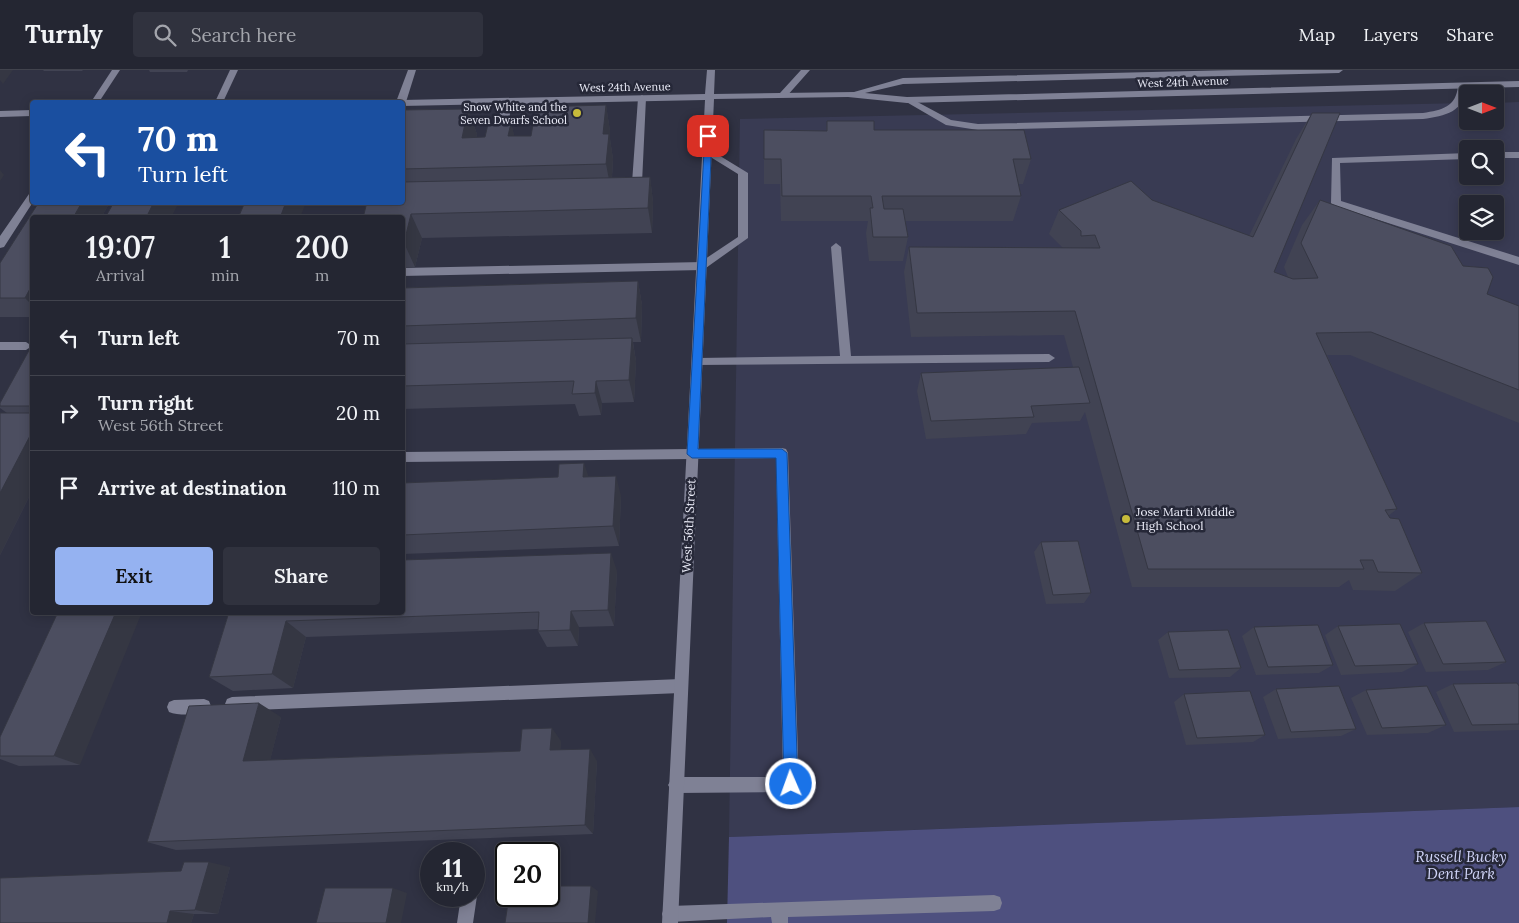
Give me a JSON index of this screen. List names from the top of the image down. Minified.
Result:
{"streets":{"street":["West 24th Avenue","West 56th Street"]},"crossings":[["West 24th Avenue","West 56th Street"]],"parks":["Russell Bucky Dent Park"],"places":["Snow White and the Seven Dwarfs School","Jose Marti Middle High School"],"north":"right","page":{"header":"Turnly","search":"Search here","nav":["Map","Layers","Share"],"turn":["70 m","Turn left"],"eta":["19:07","Arrival","1","min","200","m"],"list":[{"name":"Turn left","value":"70 m"},{"name":"Turn right","note":"West 56th Street","value":"20 m"},{"name":"Arrive at destination","value":"110 m"}],"buttons":["Exit","Share"],"speed":"11 km/h","limit":"20"}}
